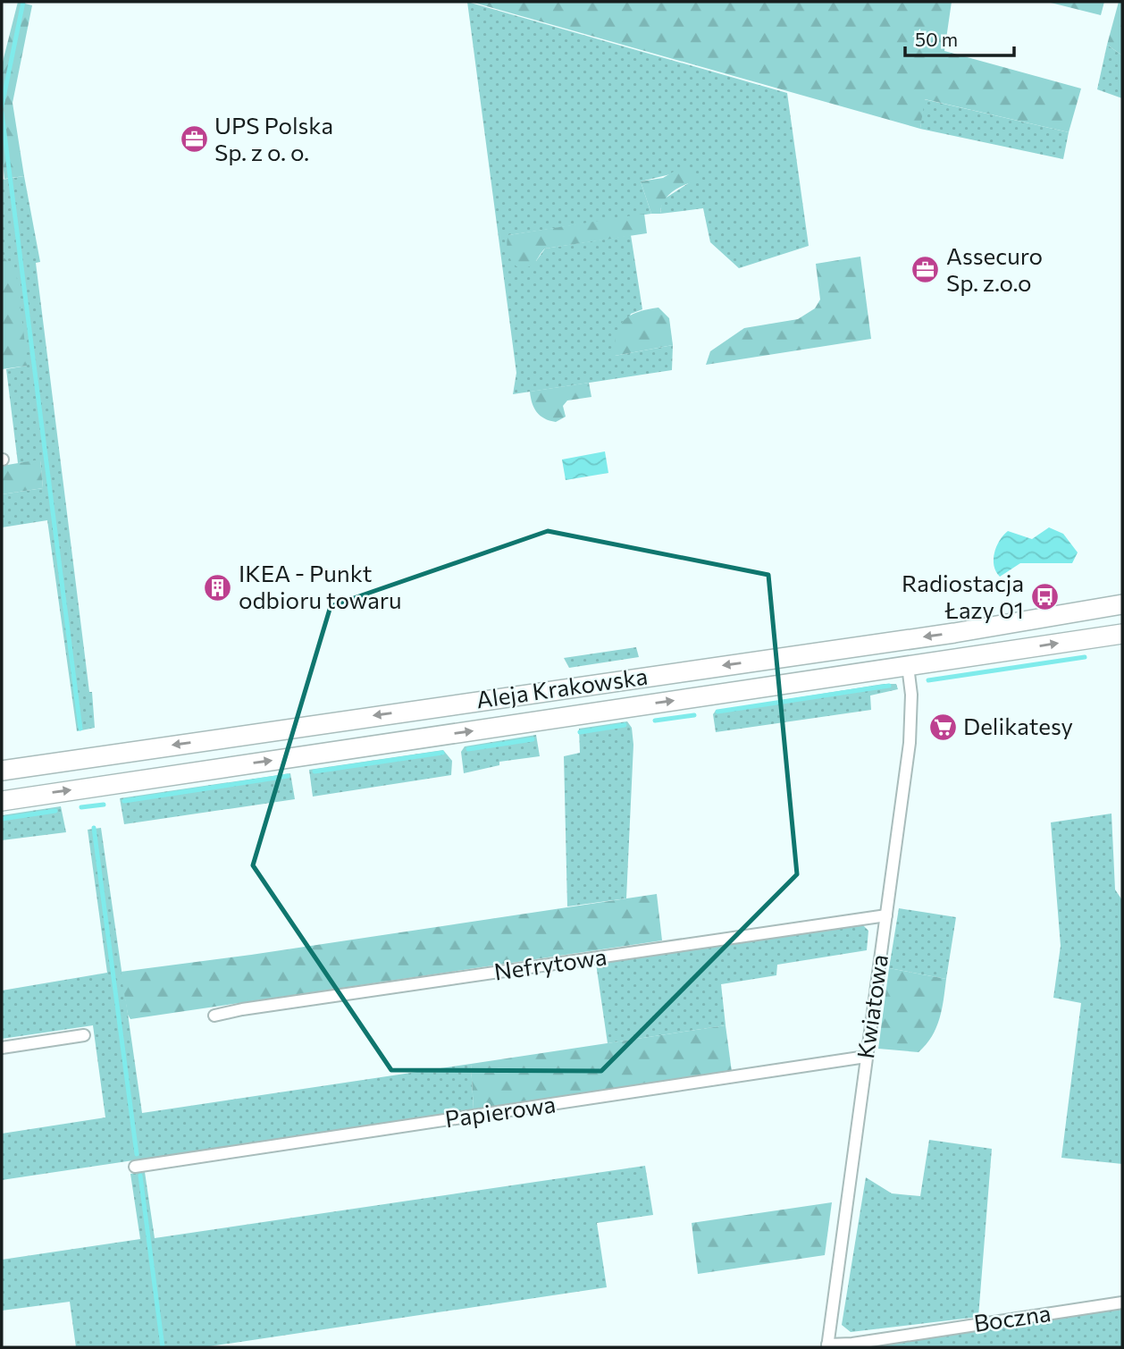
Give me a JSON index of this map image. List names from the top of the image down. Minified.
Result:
{"streets":{"main road":["Aleja Krakowska"],"street":["Nefrytowa","Kwiatowa","Papierowa","Boczna"]},"crossings":[["Aleja Krakowska","Kwiatowa"],["Nefrytowa","Kwiatowa"],["Kwiatowa","Papierowa"],["Kwiatowa","Boczna"]],"places":{"office":["UPS Polska Sp. z o. o.","Assecuro Sp. z.o.o"],"building":["IKEA - Punkt odbioru towaru"],"bus stop":["Radiostacja Łazy 01"],"supermarket":["Delikatesy"]},"scale_bar":"50 m"}
